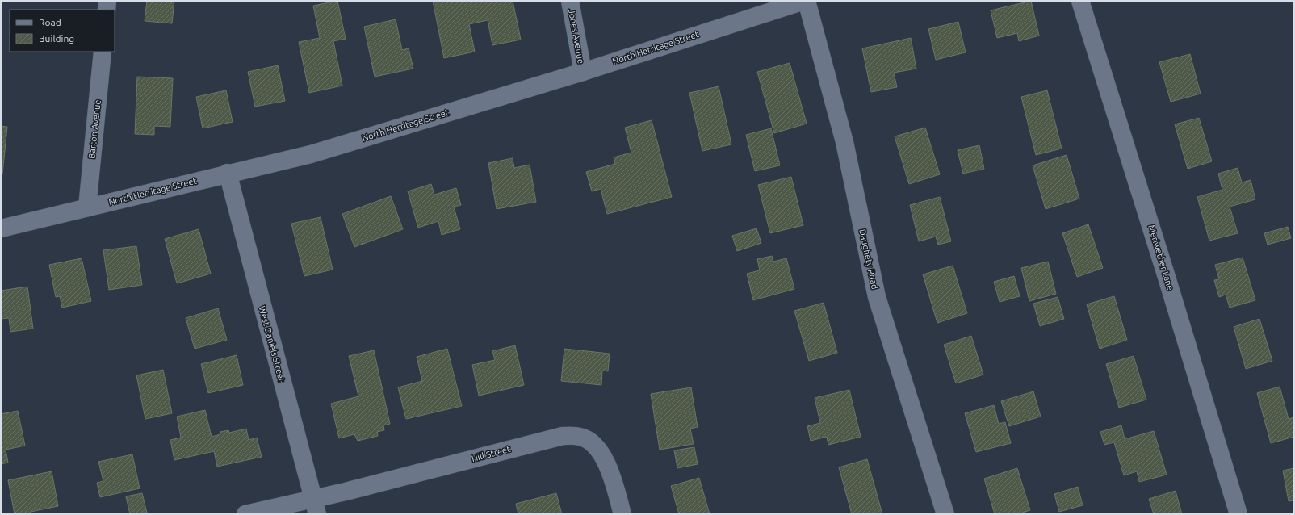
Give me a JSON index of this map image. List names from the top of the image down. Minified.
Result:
{"streets":{"street":["Jones Avenue","North Herritage Street","Barton Avenue","Meriwether Lane","Daughety Road","West Daniels Street","Hill Street"]},"crossings":[["Jones Avenue","North Herritage Street"],["North Herritage Street","Barton Avenue"],["North Herritage Street","Daughety Road"],["North Herritage Street","West Daniels Street"],["West Daniels Street","Hill Street"]],"legend":["Road","Building"]}
